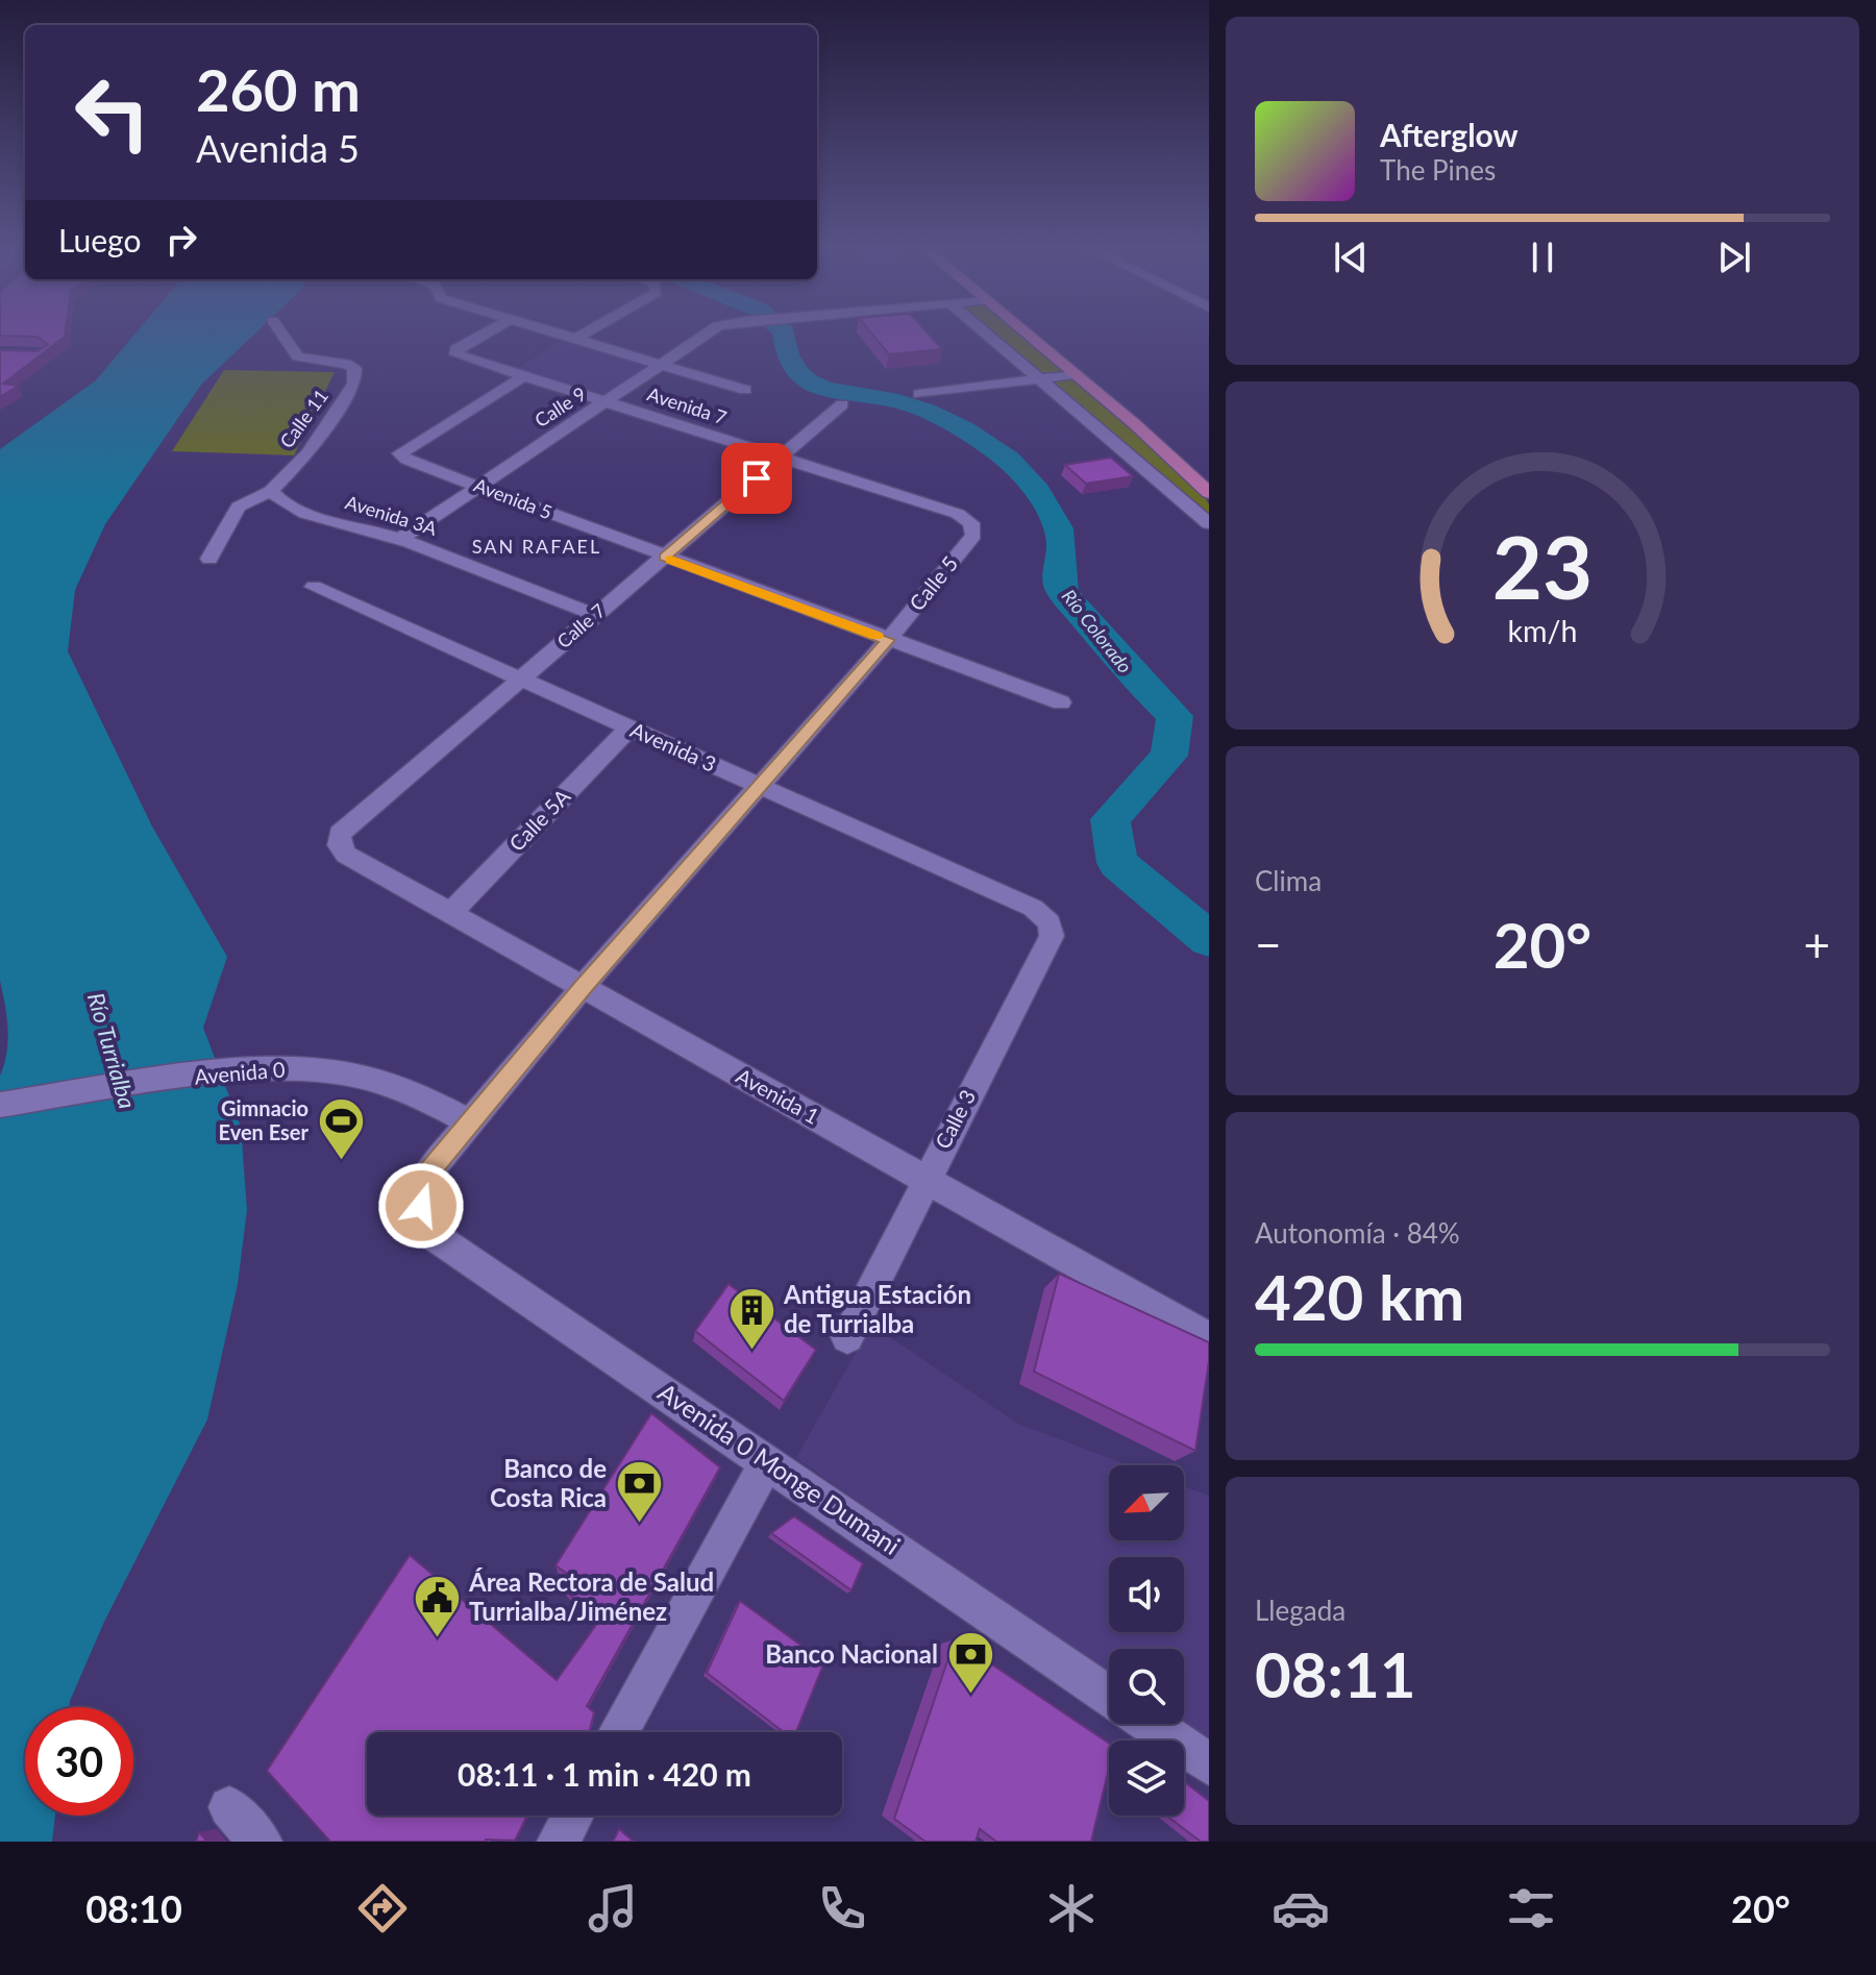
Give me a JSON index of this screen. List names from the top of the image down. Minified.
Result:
{"streets":{"street":["Avenida 7","Calle 9","Calle 11","Avenida 5","Avenida 3A","Calle 5","Calle 7","Avenida 3","Calle 5A","Avenida 0","Avenida 1","Calle 3","Avenida 0 Monge Dumani"]},"crossings":[["Avenida 7","Calle 9"],["Avenida 7","Avenida 5"],["Avenida 7","Calle 5"],["Avenida 7","Calle 7"],["Calle 9","Avenida 5"],["Calle 9","Avenida 3A"],["Calle 11","Avenida 3A"],["Avenida 5","Calle 5"],["Avenida 5","Calle 7"],["Avenida 3A","Calle 7"],["Calle 5","Avenida 3"],["Calle 5","Avenida 0"],["Calle 5","Avenida 1"],["Calle 5","Avenida 0 Monge Dumani"],["Calle 7","Avenida 3"],["Calle 7","Avenida 1"],["Avenida 3","Calle 5A"],["Avenida 3","Calle 3"],["Calle 5A","Avenida 1"],["Avenida 1","Calle 3"]],"districts":["SAN RAFAEL"],"water":["Río Colorado","Río Turrialba"],"places":{"sports":["Gimnacio Even Eser"],"building":["Antigua Estación de Turrialba"],"bank":["Banco de Costa Rica","Banco Nacional"],"public building":["Área Rectora de Salud Turrialba/Jiménez"]},"north":"bottom left","page":{"turn":["260 m","Avenida 5"],"song":["Afterglow","The Pines"],"then":"Luego","tile":["Clima",["Autonomía · 84%","420 km"],["Llegada","08:11"]],"heat":["−","20°","+"],"limit":"30","trip":"08:11 · 1 min · 420 m","tabs":["08:10","20°"],"gauge":["23","km/h"]}}
